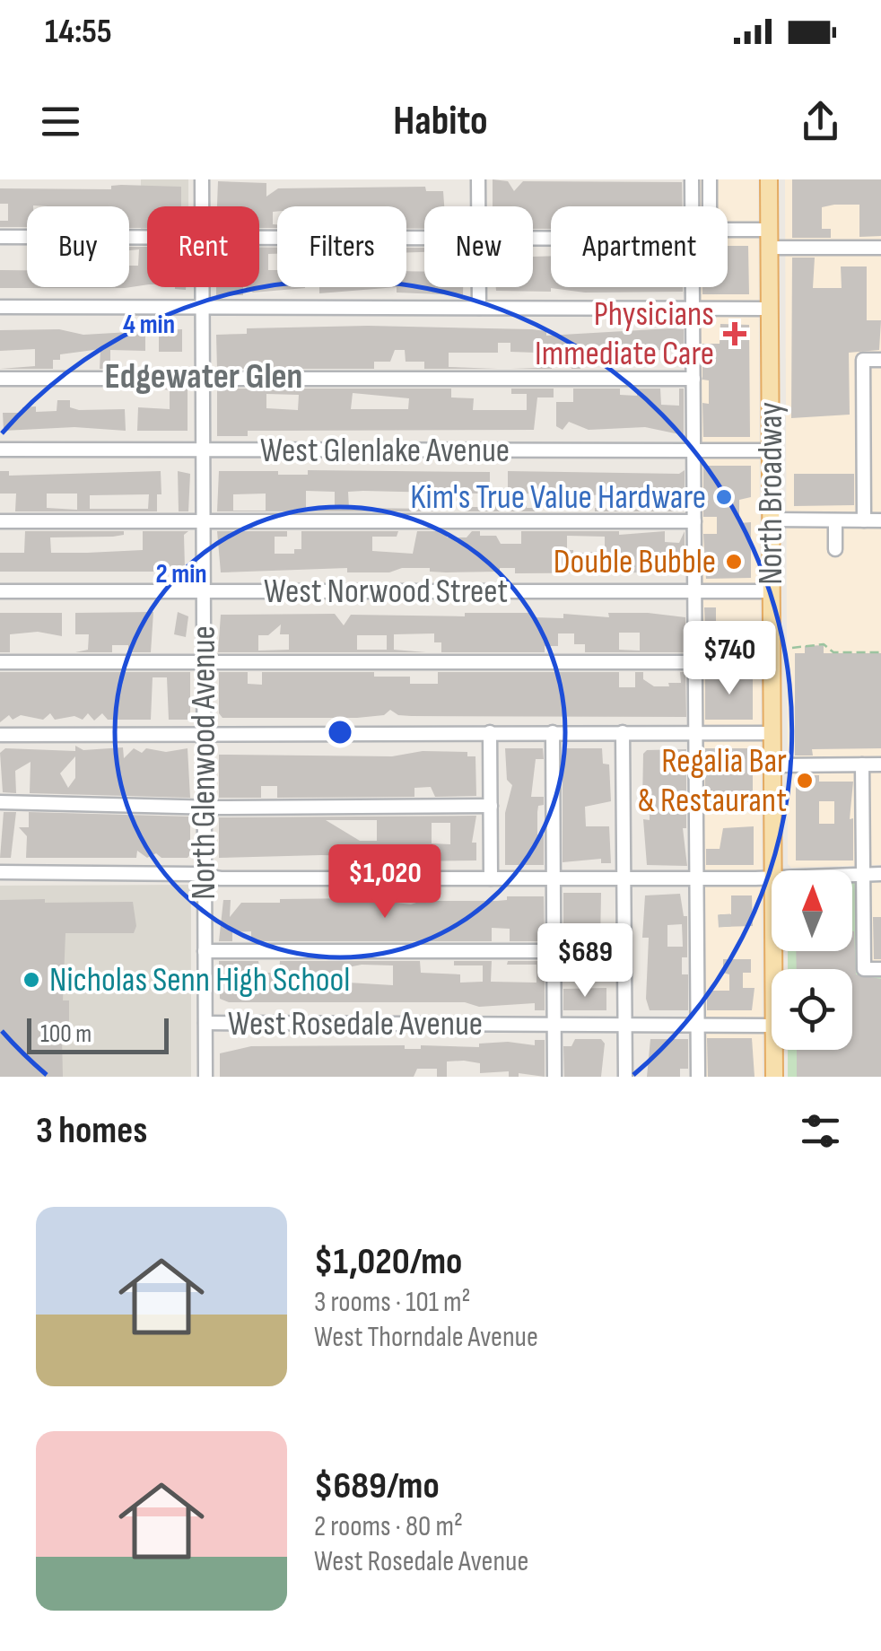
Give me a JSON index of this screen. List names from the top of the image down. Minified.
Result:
{"streets":{"main road":["North Broadway"],"street":["West Glenlake Avenue","West Norwood Street","North Glenwood Avenue","West Rosedale Avenue"]},"crossings":[["West Glenlake Avenue","North Broadway"],["West Glenlake Avenue","North Glenwood Avenue"],["North Broadway","West Norwood Street"],["West Norwood Street","North Glenwood Avenue"],["North Glenwood Avenue","West Rosedale Avenue"]],"districts":["Edgewater Glen"],"places":{"health":["Physicians Immediate Care"],"other":["Kim's True Value Hardware","Double Bubble","Regalia Bar & Restaurant","Nicholas Senn High School"]},"scale_bar":"100 m","north":"top","page":{"status":"14:55","header":"Habito","chip":["Buy","Rent","Filters","New","Apartment"],"price":["$740","$1,020","$689"],"scale":"100 m","heading":"3 homes","list":[{"name":"$1,020/mo","note":"3 rooms · 101 m² · West Thorndale Avenue"},{"name":"$689/mo","note":"2 rooms · 80 m² · West Rosedale Avenue"}]},"rings":["4 min","2 min"]}
